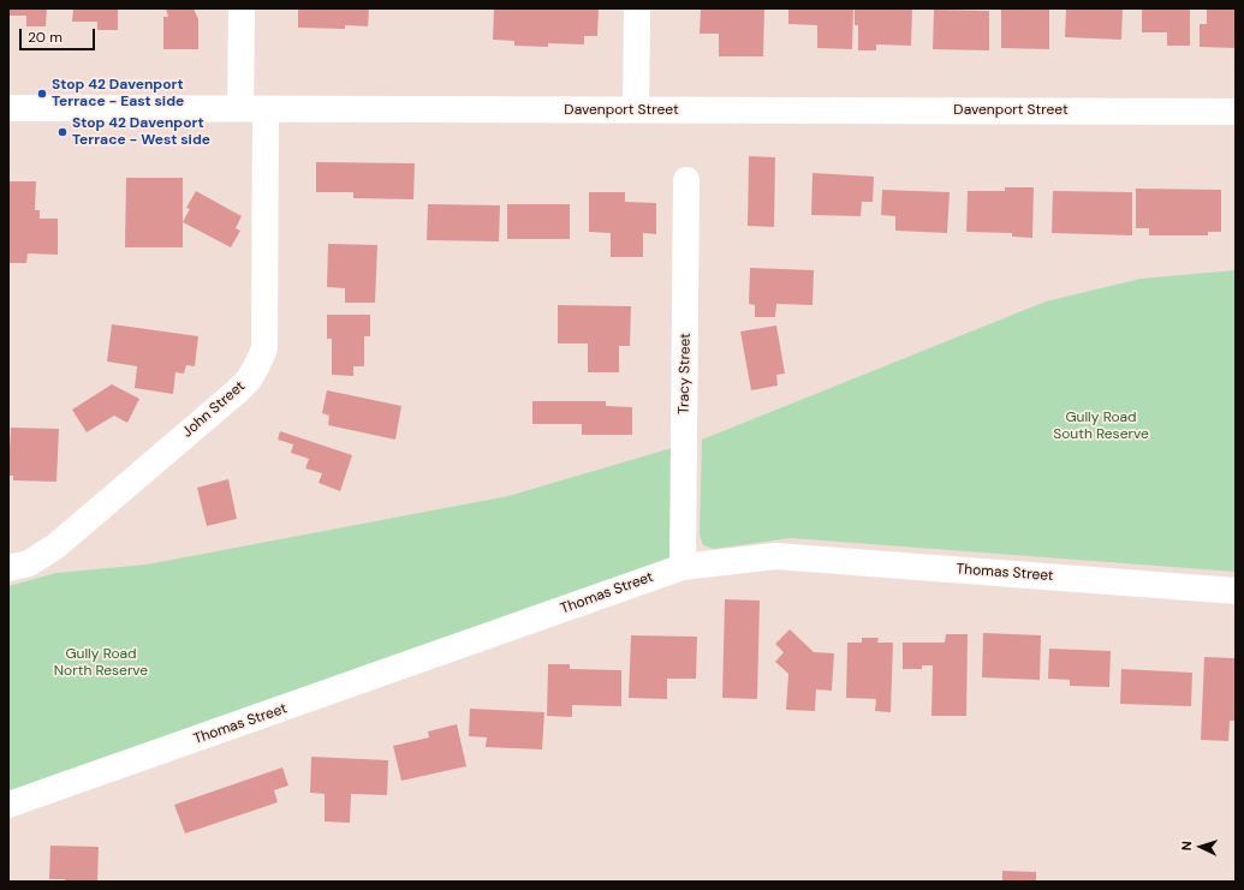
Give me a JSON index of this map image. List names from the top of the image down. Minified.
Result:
{"streets":{"street":["Davenport Street","Tracy Street","John Street","Thomas Street"]},"crossings":[["Davenport Street","John Street"],["Tracy Street","Thomas Street"]],"parks":["Gully Road South Reserve","Gully Road North Reserve"],"places":["Stop 42 Davenport Terrace - East side","Stop 42 Davenport Terrace - West side"],"scale_bar":"20 m","north":"left"}
